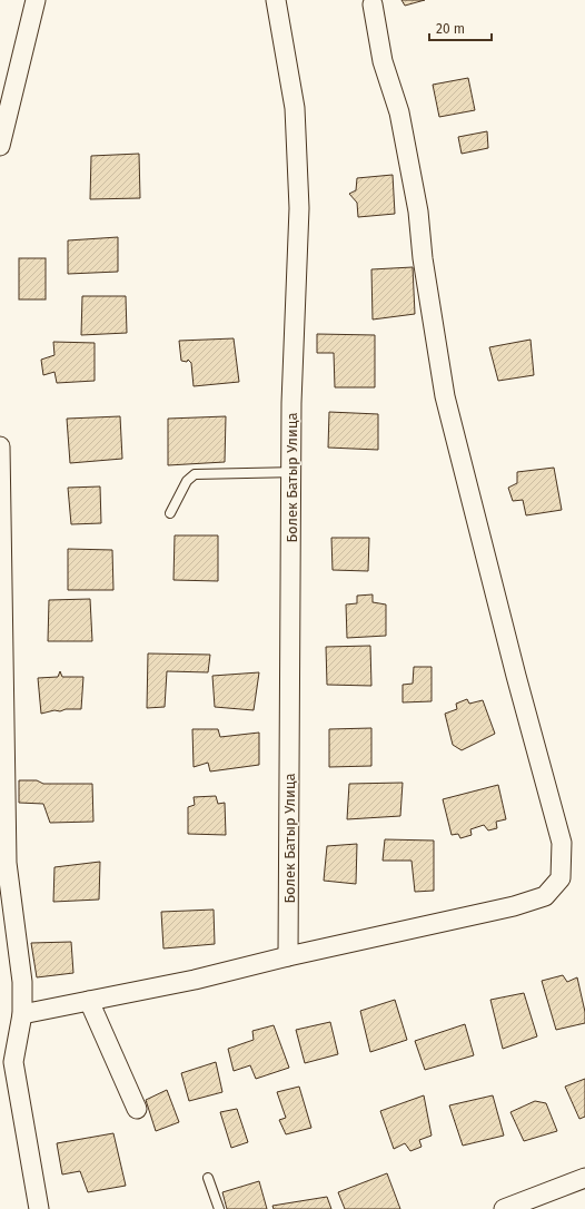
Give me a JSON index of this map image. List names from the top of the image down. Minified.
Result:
{"streets":{"street":["Болек Батыр Улица"]},"scale_bar":"20 m"}
